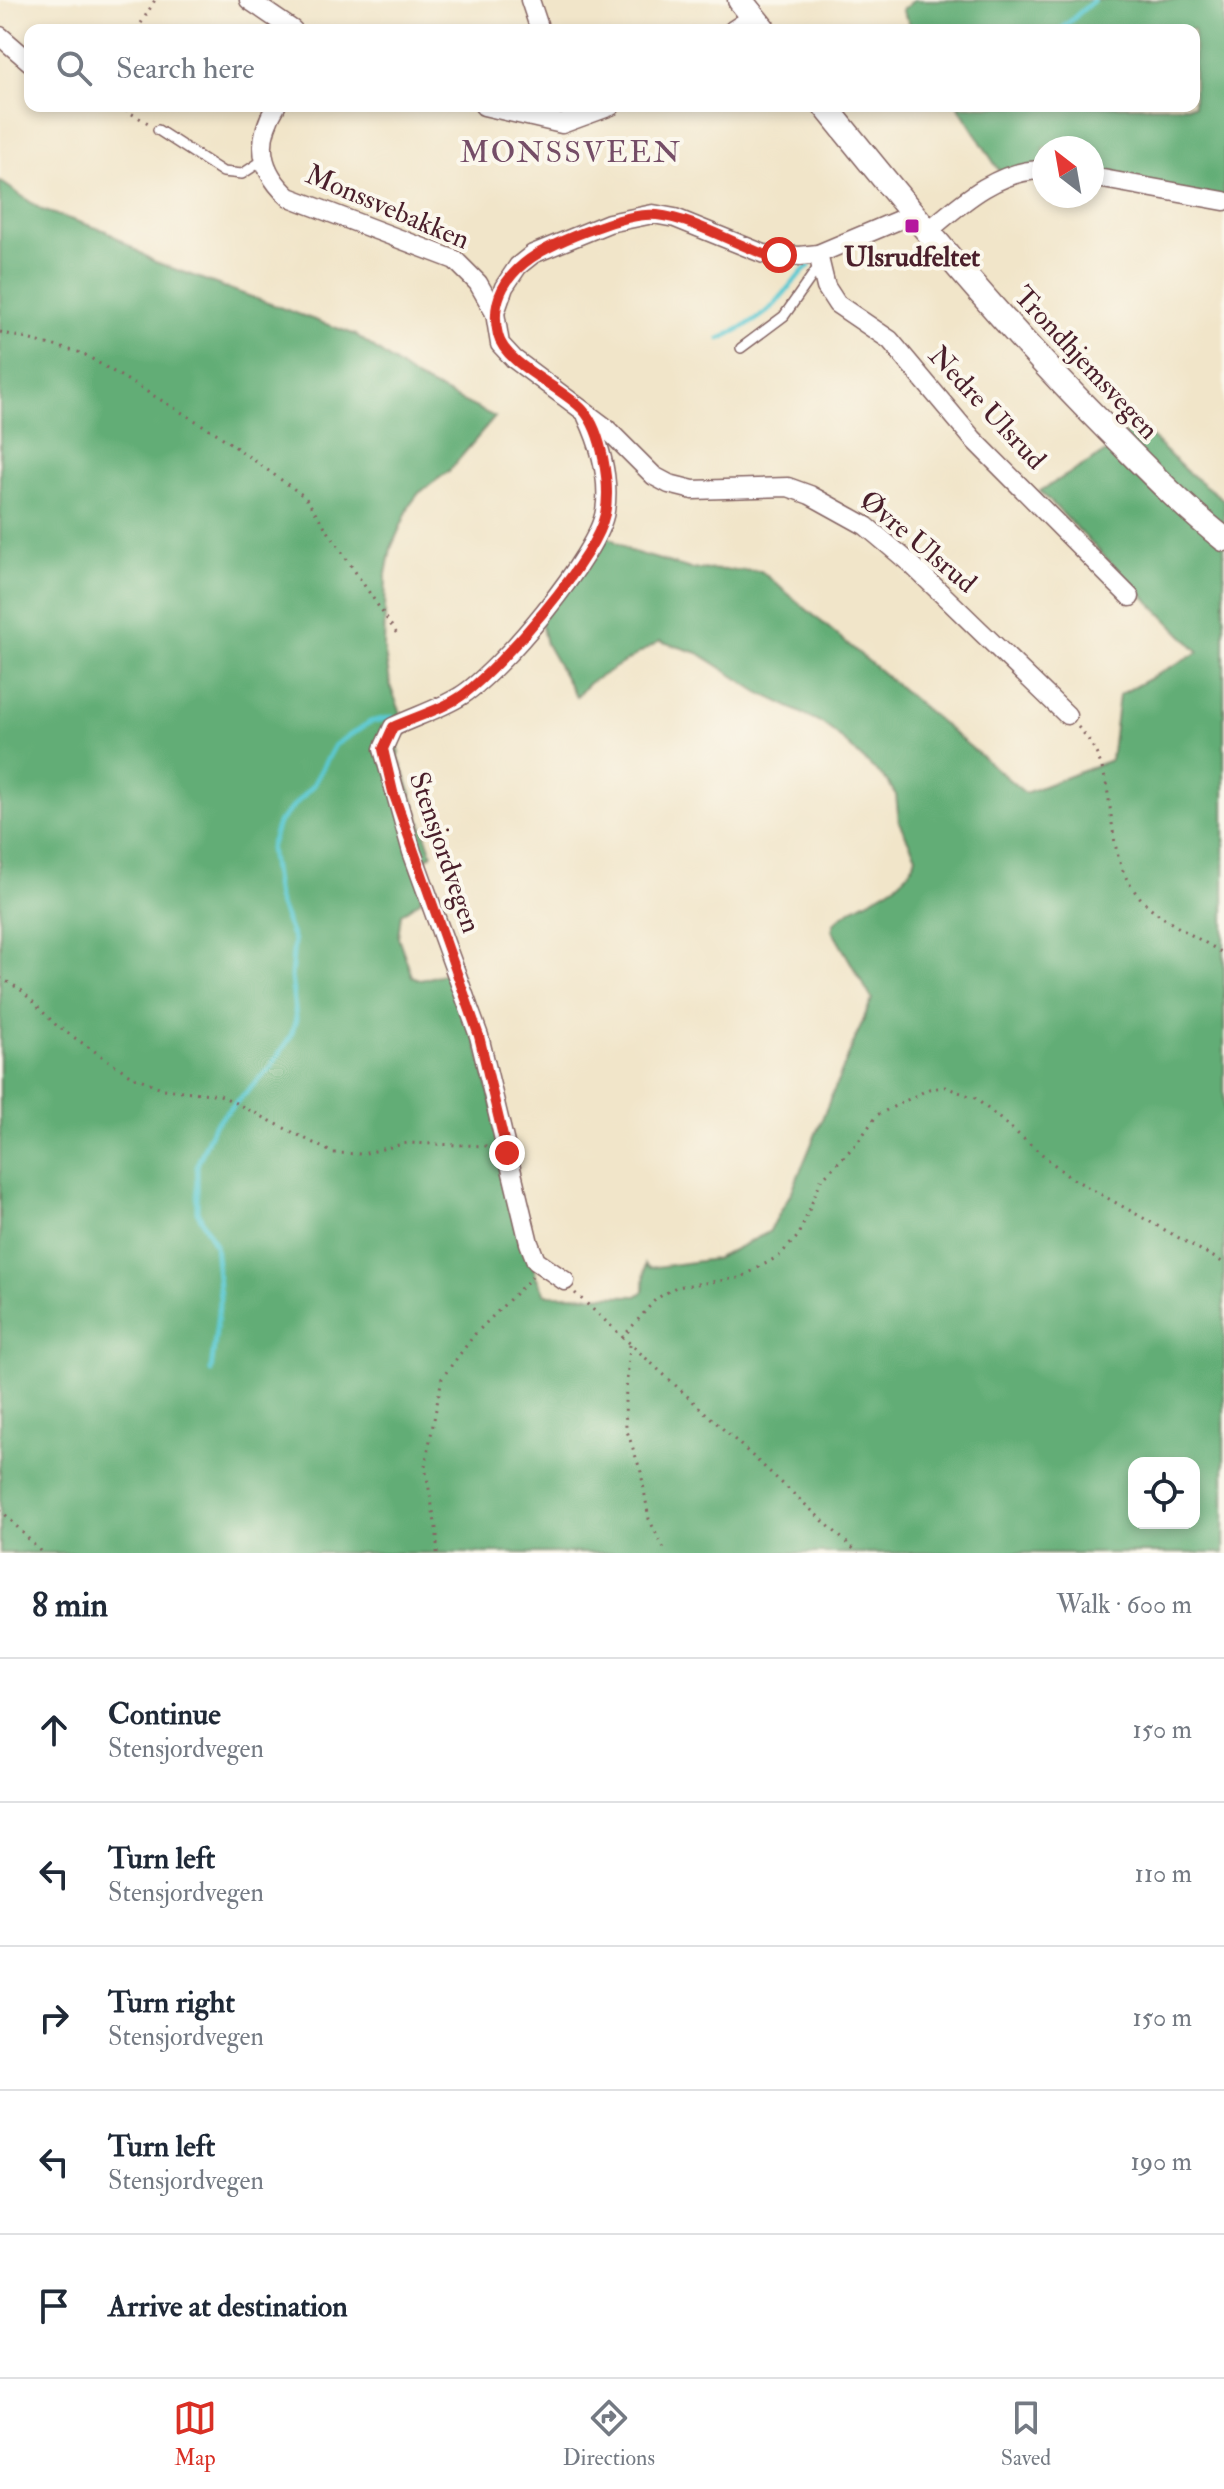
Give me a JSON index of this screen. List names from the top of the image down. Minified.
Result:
{"streets":{"main road":["Trondhjemsvegen"],"street":["Monssvebakken","Nedre Ulsrud","Øvre Ulsrud","Stensjordvegen"]},"crossings":[["Øvre Ulsrud","Stensjordvegen"]],"districts":["MONSSVEEN"],"places":{"transit":["Ulsrudfeltet"]},"north":"top left","page":{"search":"Search here","heading":["8 min","Walk · 600 m"],"list":[["Continue","Stensjordvegen","150 m"],["Turn left","Stensjordvegen","110 m"],["Turn right","Stensjordvegen","150 m"],["Turn left","Stensjordvegen","190 m"],"Arrive at destination"],"nav":["Map","Directions","Saved"]}}
